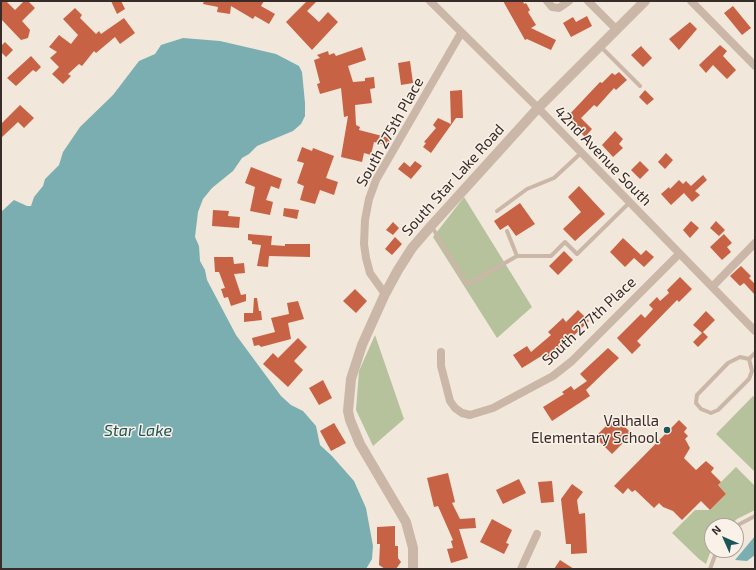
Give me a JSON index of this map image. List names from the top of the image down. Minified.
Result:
{"streets":{"street":["South 275th Place","42nd Avenue South","South Star Lake Road","South 277th Place"]},"crossings":[["South 275th Place","42nd Avenue South"],["South 275th Place","South Star Lake Road"],["42nd Avenue South","South Star Lake Road"],["42nd Avenue South","South 277th Place"]],"water":["Star Lake"],"places":["Valhalla Elementary School"],"north":"top left"}
